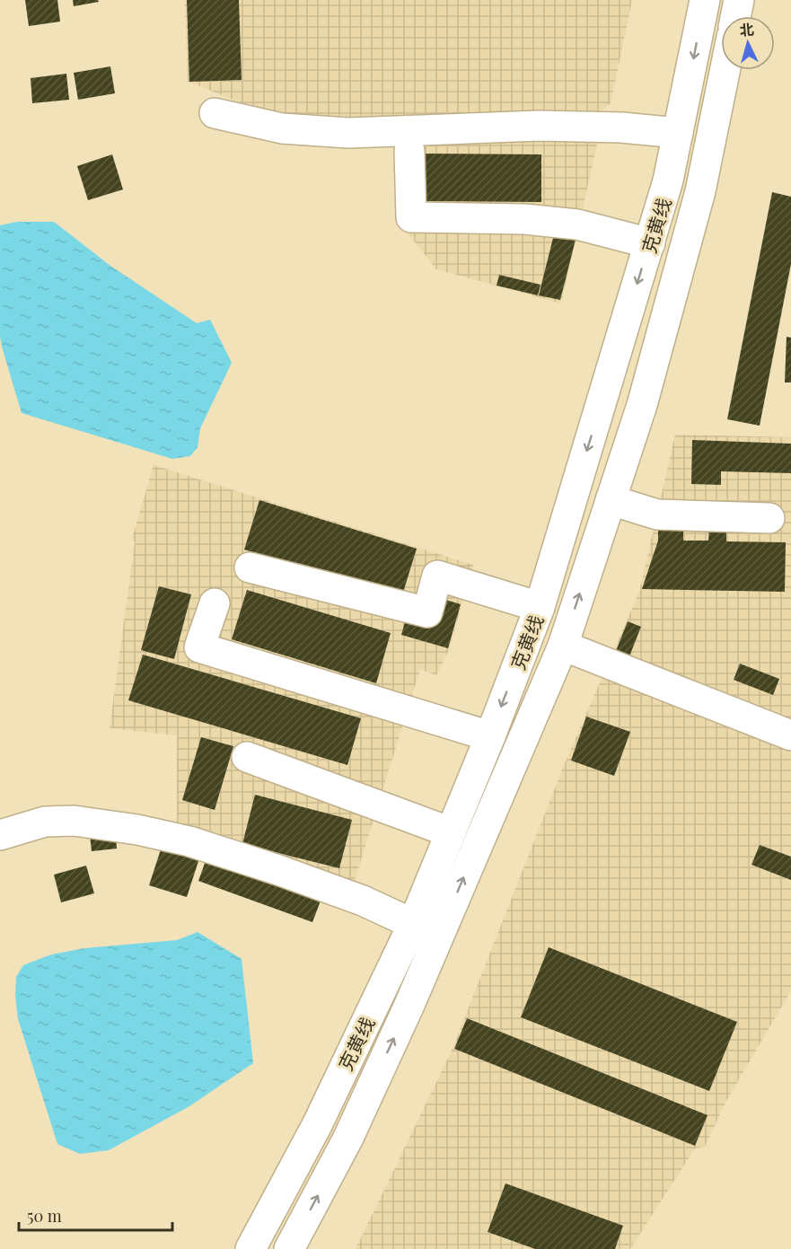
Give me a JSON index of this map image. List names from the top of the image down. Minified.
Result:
{"streets":{"main road":["克黄线"]},"scale_bar":"50 m","north":"top"}
